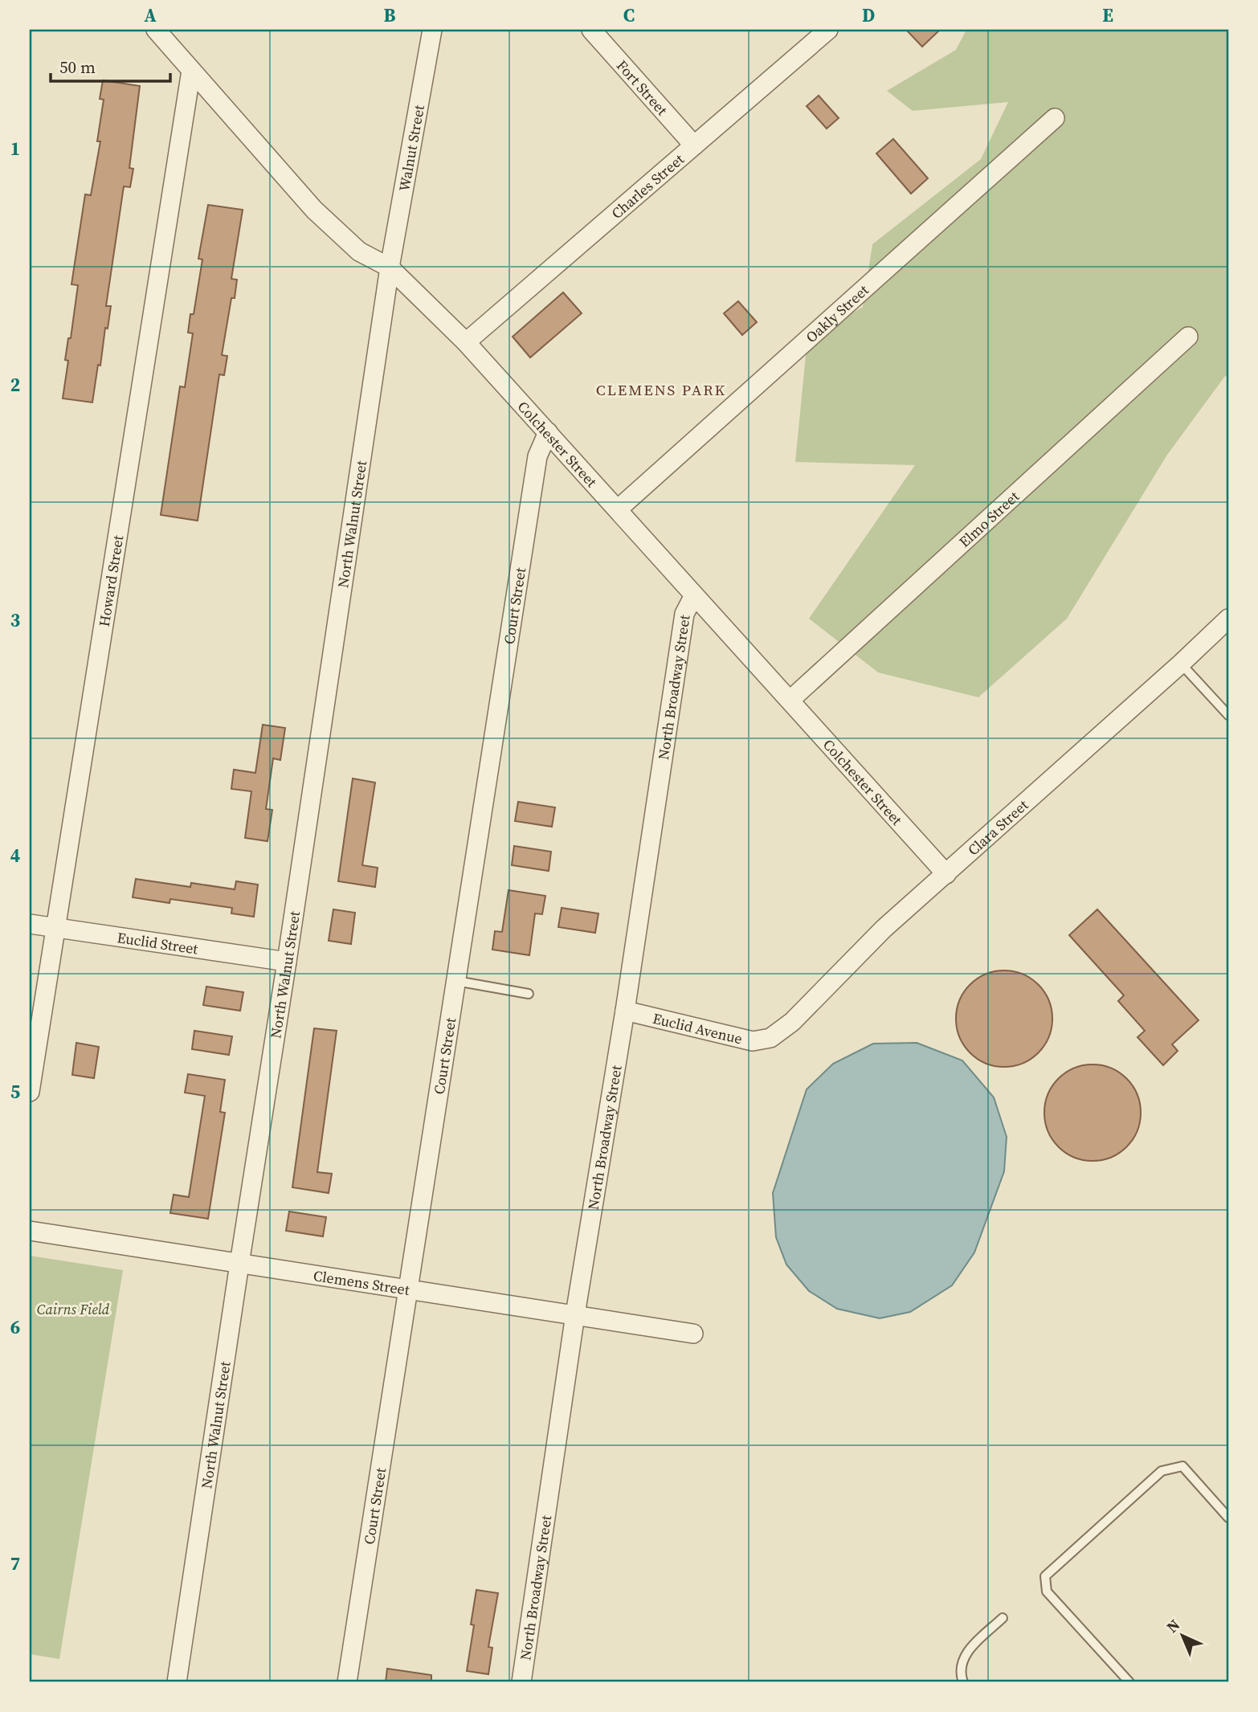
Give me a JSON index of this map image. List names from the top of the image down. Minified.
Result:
{"streets":{"street":["Fort Street","Walnut Street","Charles Street","Oakly Street","Colchester Street","Elmo Street","North Walnut Street","Howard Street","Court Street","North Broadway Street","Clara Street","Euclid Street","Euclid Avenue","Clemens Street"]},"crossings":[["Fort Street","Charles Street"],["Walnut Street","Colchester Street"],["Walnut Street","North Walnut Street"],["Charles Street","Colchester Street"],["Oakly Street","Colchester Street"],["Colchester Street","Elmo Street"],["Colchester Street","North Walnut Street"],["Colchester Street","Howard Street"],["Colchester Street","Court Street"],["Colchester Street","North Broadway Street"],["Colchester Street","Clara Street"],["North Walnut Street","Euclid Street"],["North Walnut Street","Clemens Street"],["Howard Street","Euclid Street"],["Court Street","Clemens Street"],["North Broadway Street","Euclid Avenue"],["North Broadway Street","Clemens Street"],["Clara Street","Euclid Avenue"]],"districts":["CLEMENS PARK"],"parks":["Cairns Field"],"scale_bar":"50 m","north":"top left","grid":{"columns":["A","B","C","D","E"],"rows":["1","2","3","4","5","6","7"]}}
